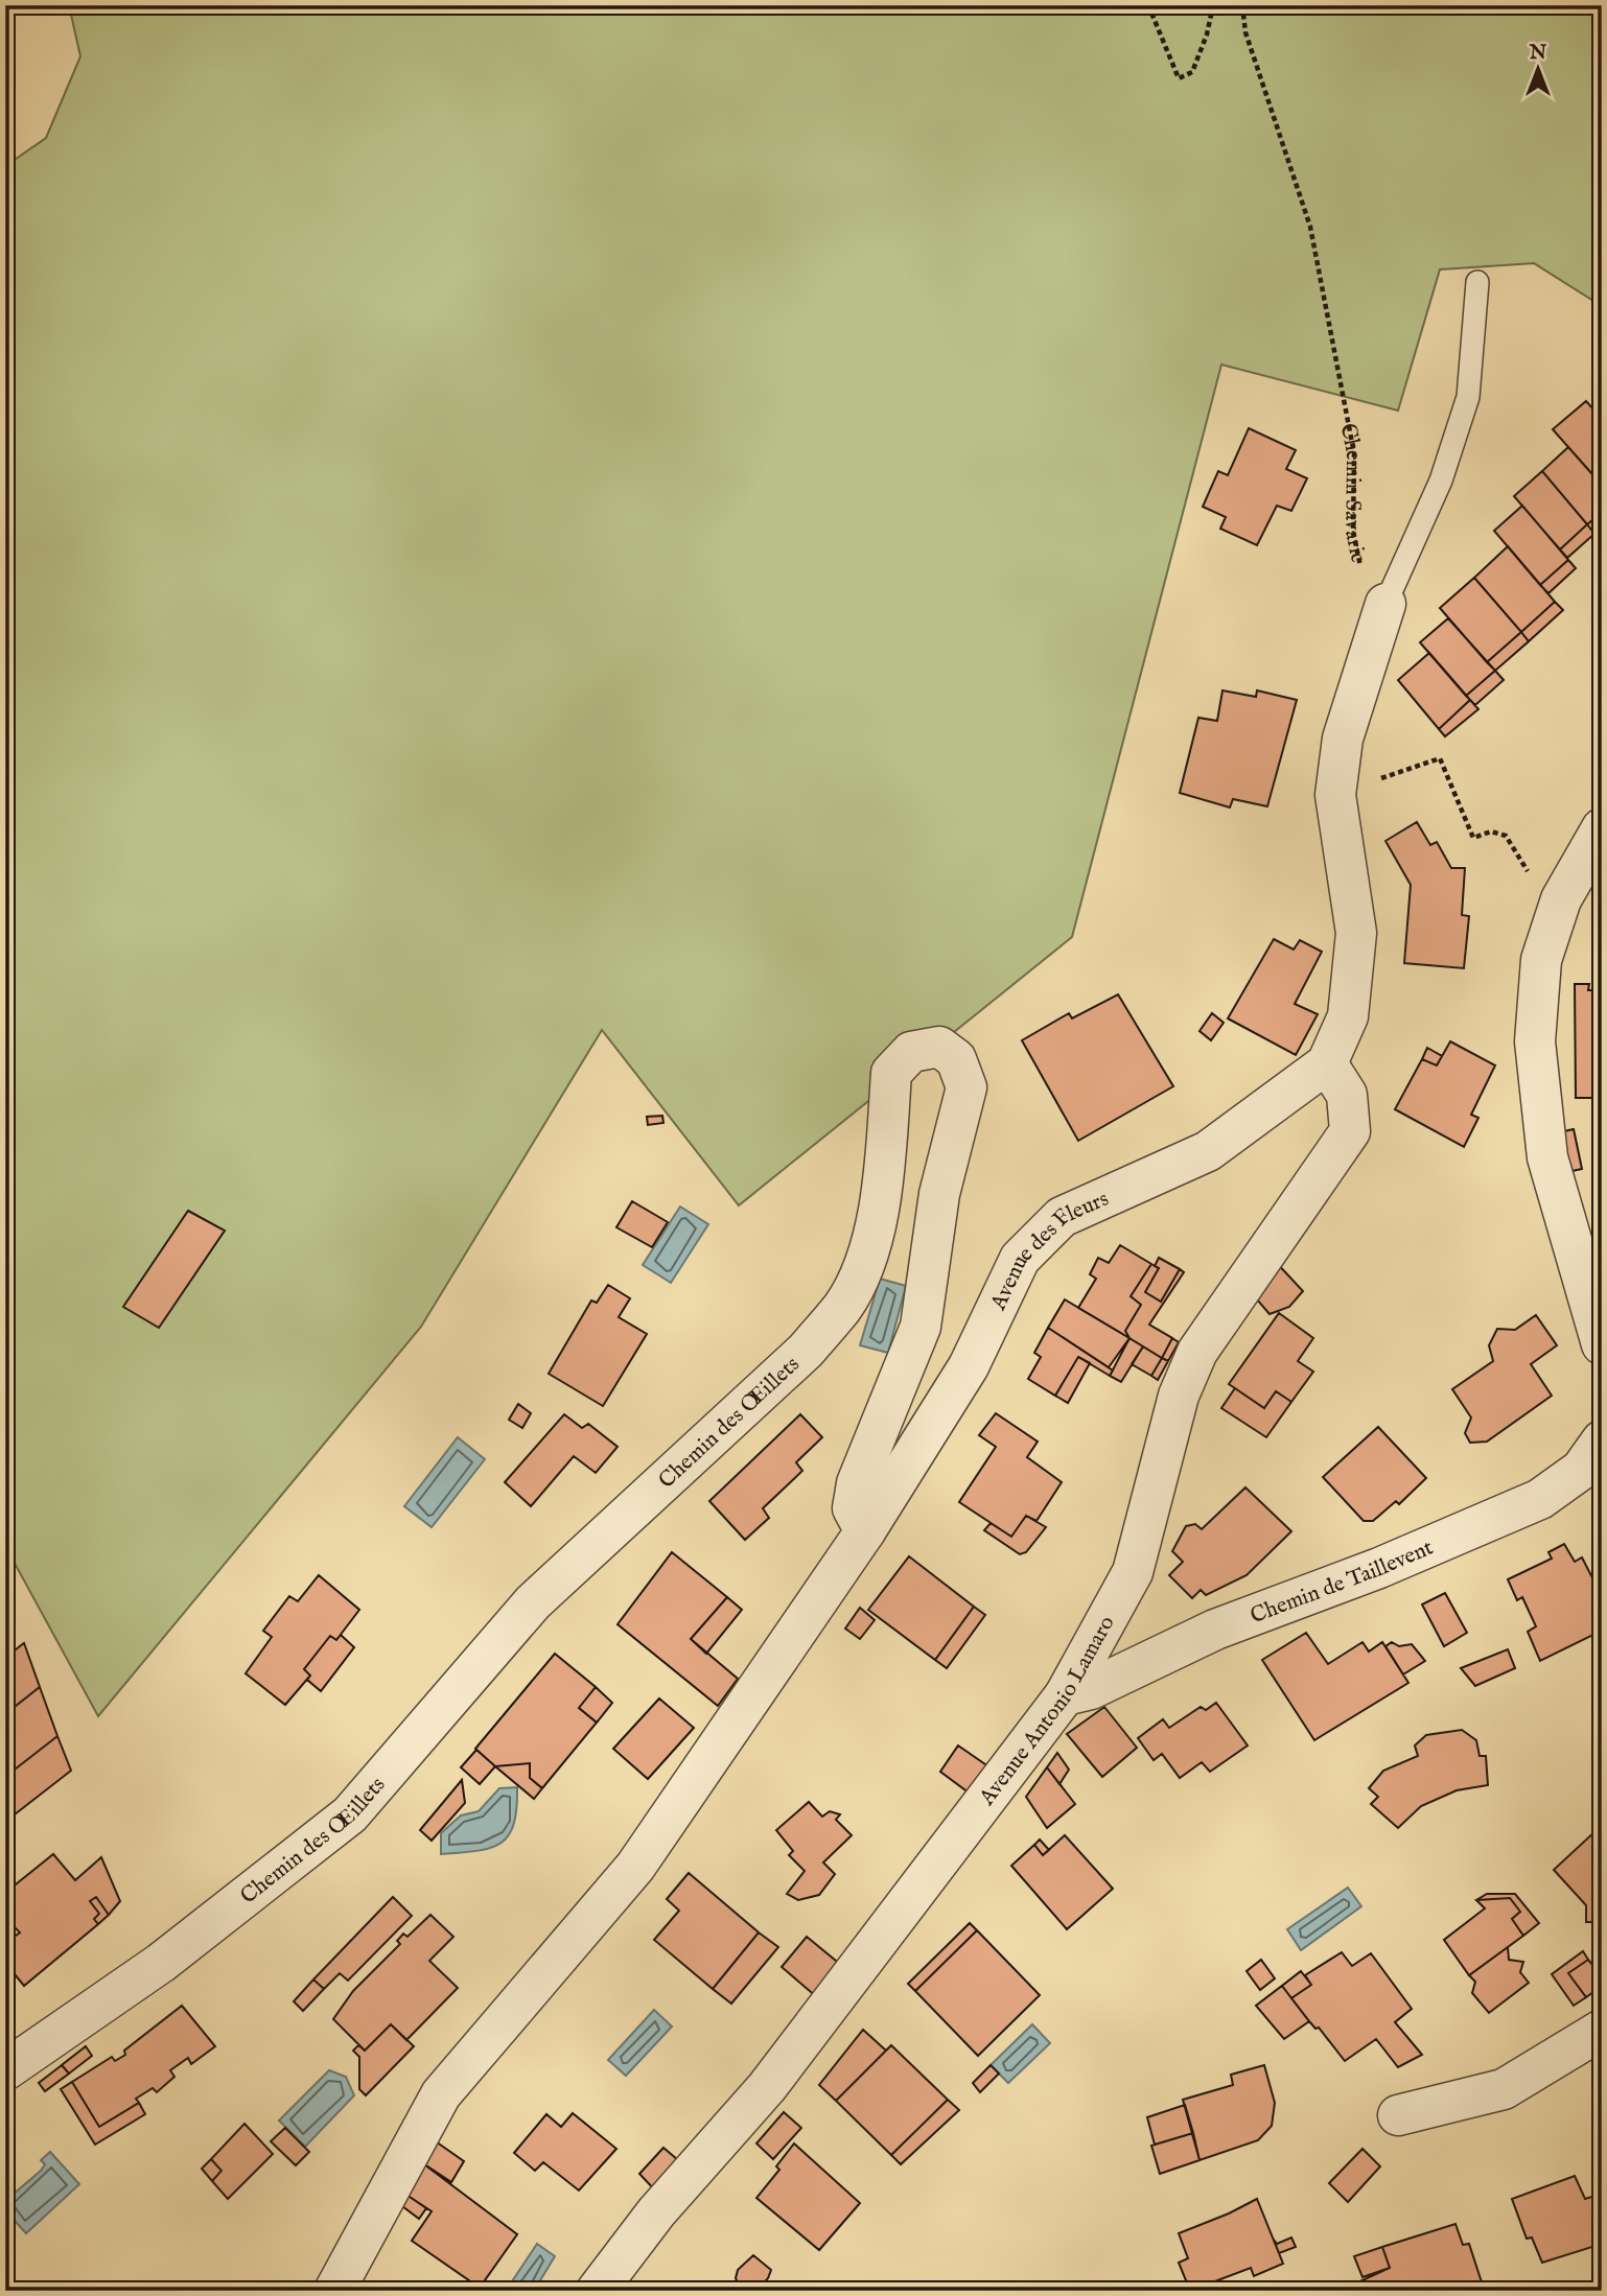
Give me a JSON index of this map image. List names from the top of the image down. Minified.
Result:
{"streets":{"street":["Avenue des Fleurs","Chemin des Œillets","Chemin de Taillevent","Avenue Antonio Lamaro"],"path":["Chemin Savaric"]},"crossings":[["Avenue des Fleurs","Chemin des Œillets"],["Avenue des Fleurs","Avenue Antonio Lamaro"],["Chemin de Taillevent","Avenue Antonio Lamaro"]],"north":"top"}
